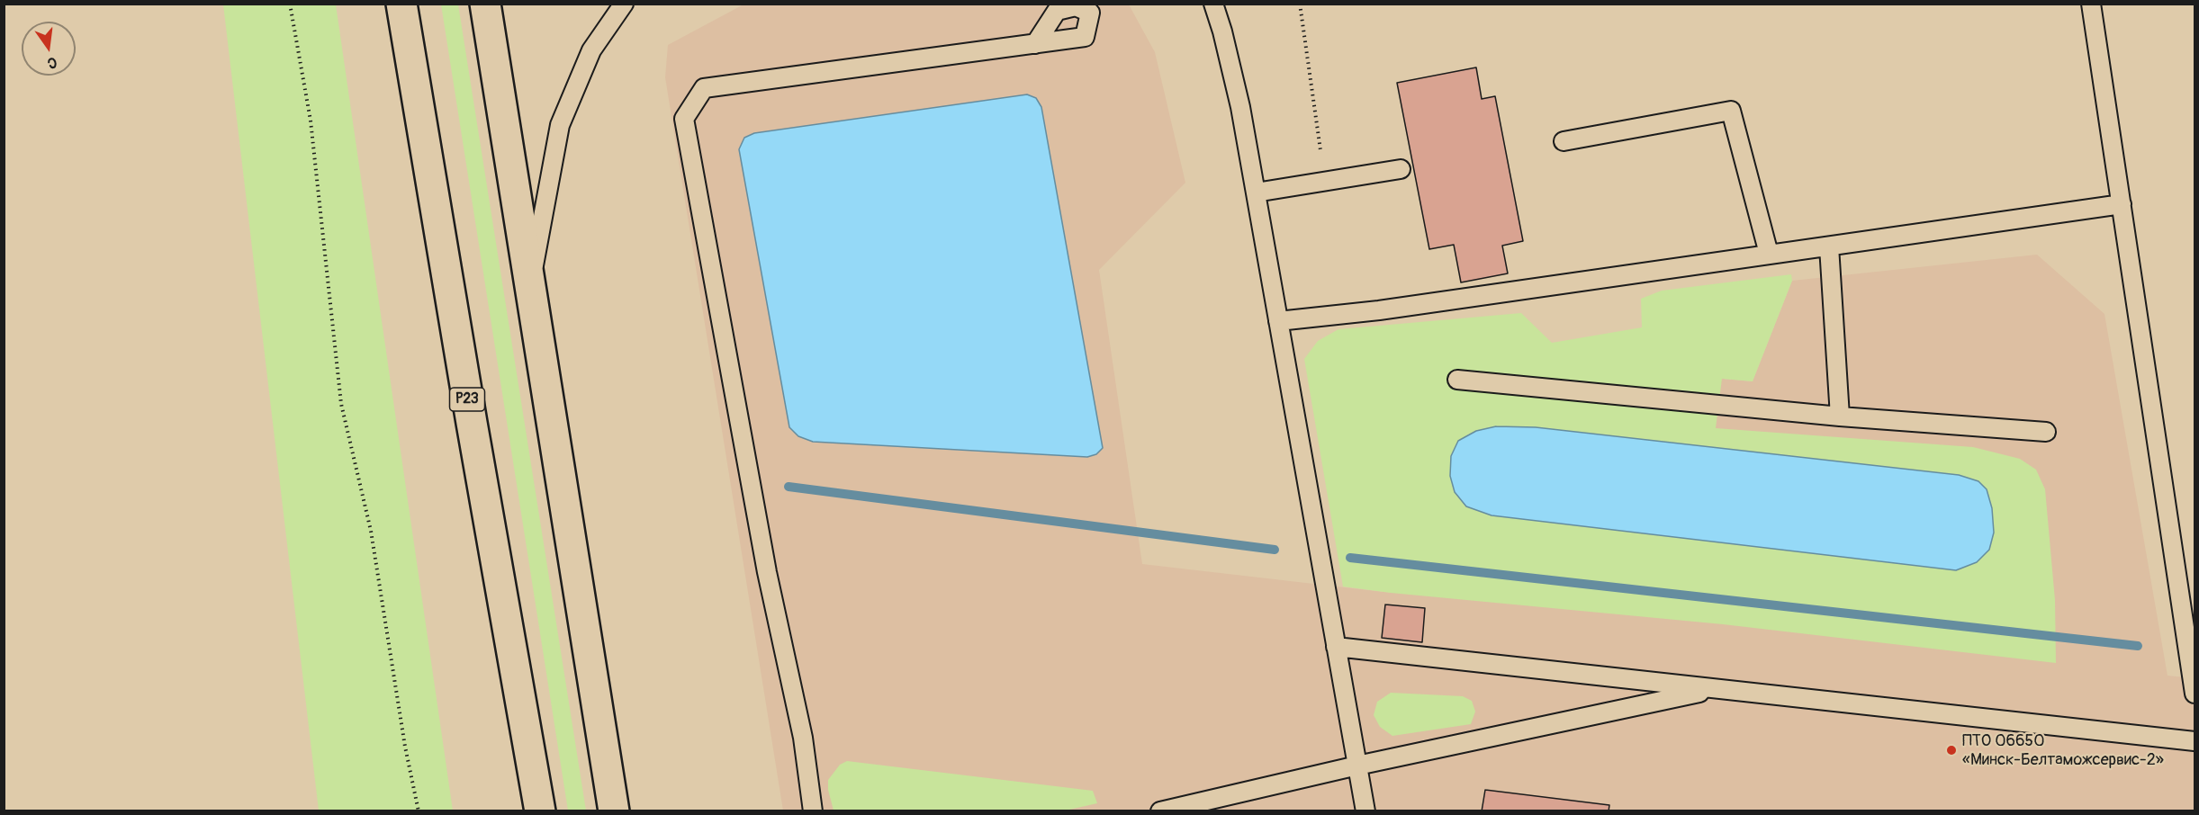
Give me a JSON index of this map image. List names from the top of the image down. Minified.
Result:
{"streets":{"highway":["Р23"]},"places":["ПТО 06650 «Минск-Белтаможсервис-2»"],"north":"bottom"}
